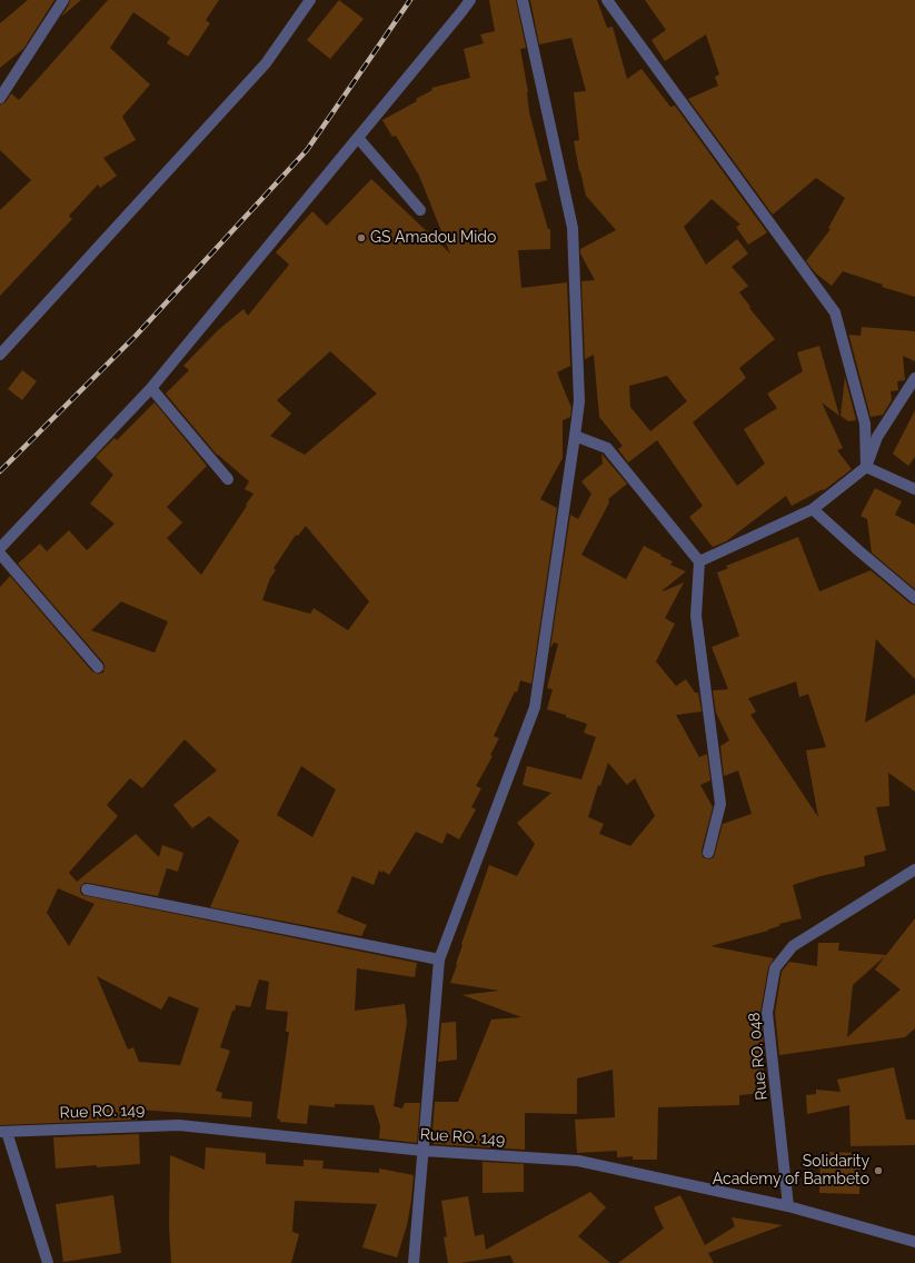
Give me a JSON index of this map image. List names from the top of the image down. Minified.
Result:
{"streets":{"street":["Rue RO. 048","Rue RO. 149"]},"crossings":[["Rue RO. 048","Rue RO. 149"]],"places":["GS Amadou Mido","Solidarity Academy of Bambeto"]}
